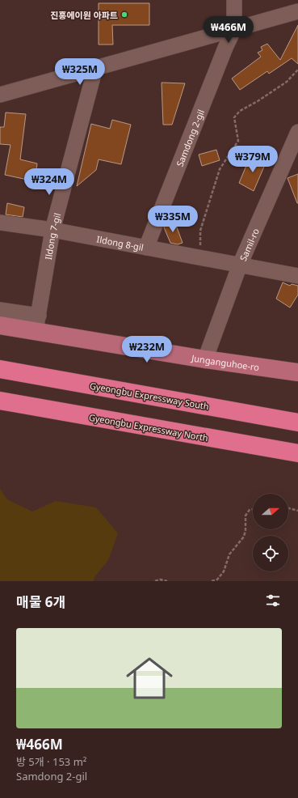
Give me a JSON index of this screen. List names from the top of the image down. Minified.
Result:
{"streets":{"highway":["Gyeongbu Expressway South","Gyeongbu Expressway North"],"main road":["Junganguhoe-ro"],"street":["Samdong 2-gil","Ildong 7-gil","Ildong 8-gil","Samil-ro"]},"crossings":[["Samdong 2-gil","Ildong 8-gil"],["Ildong 7-gil","Ildong 8-gil"],["Ildong 7-gil","Junganguhoe-ro"],["Ildong 8-gil","Samil-ro"],["Samil-ro","Junganguhoe-ro"]],"places":["진흥에이원 아파트"],"north":"right","page":{"price":["₩466M","₩325M","₩379M","₩324M","₩335M","₩232M"],"heading":"매물 6개","list":[{"name":"₩466M","note":"방 5개 · 153 m² · Samdong 2-gil"}]}}
